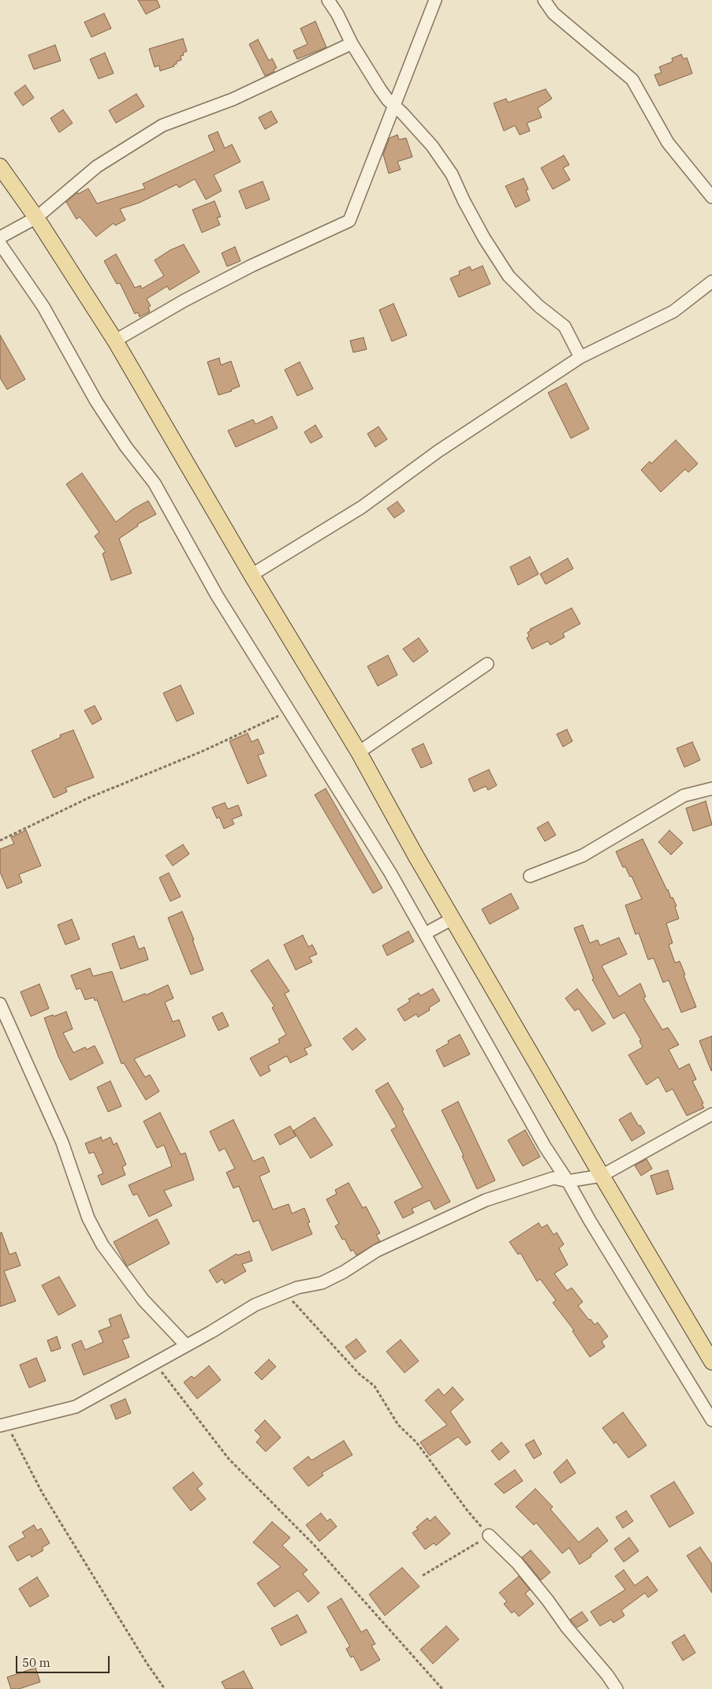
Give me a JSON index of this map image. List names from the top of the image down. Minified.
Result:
{"scale_bar":"50 m"}
